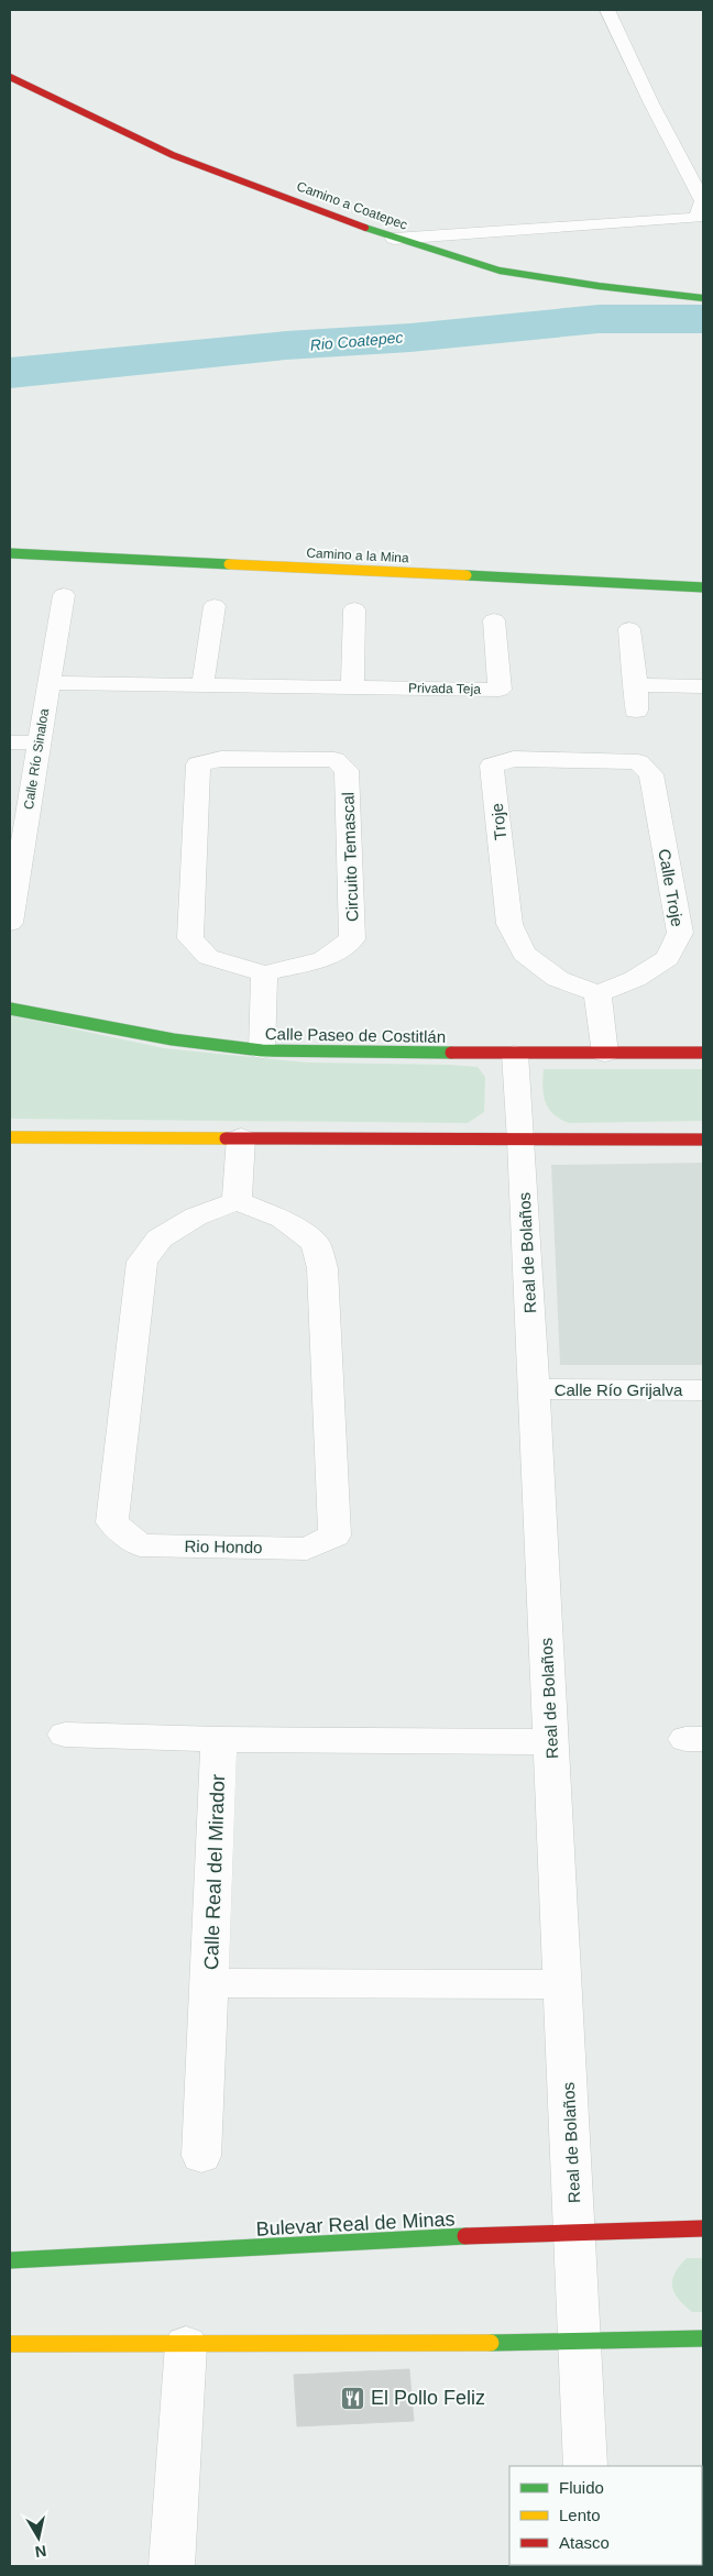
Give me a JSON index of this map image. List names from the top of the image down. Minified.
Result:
{"streets":{"main road":["Camino a Coatepec","Camino a la Mina","Calle Paseo de Costitlán","Bulevar Real de Minas"],"street":["Privada Teja","Calle Río Sinaloa","Troje","Circuito Temascal","Calle Troje","Real de Bolaños","Calle Río Grijalva","Rio Hondo","Calle Real del Mirador"]},"crossings":[["Privada Teja","Calle Río Sinaloa"],["Troje","Calle Troje"],["Calle Paseo de Costitlán","Real de Bolaños"],["Real de Bolaños","Calle Río Grijalva"],["Real de Bolaños","Calle Real del Mirador"],["Real de Bolaños","Bulevar Real de Minas"]],"water":["Rio Coatepec"],"places":{"restaurant":["El Pollo Feliz"]},"legend":["Fluido","Lento","Atasco"],"north":"bottom"}
